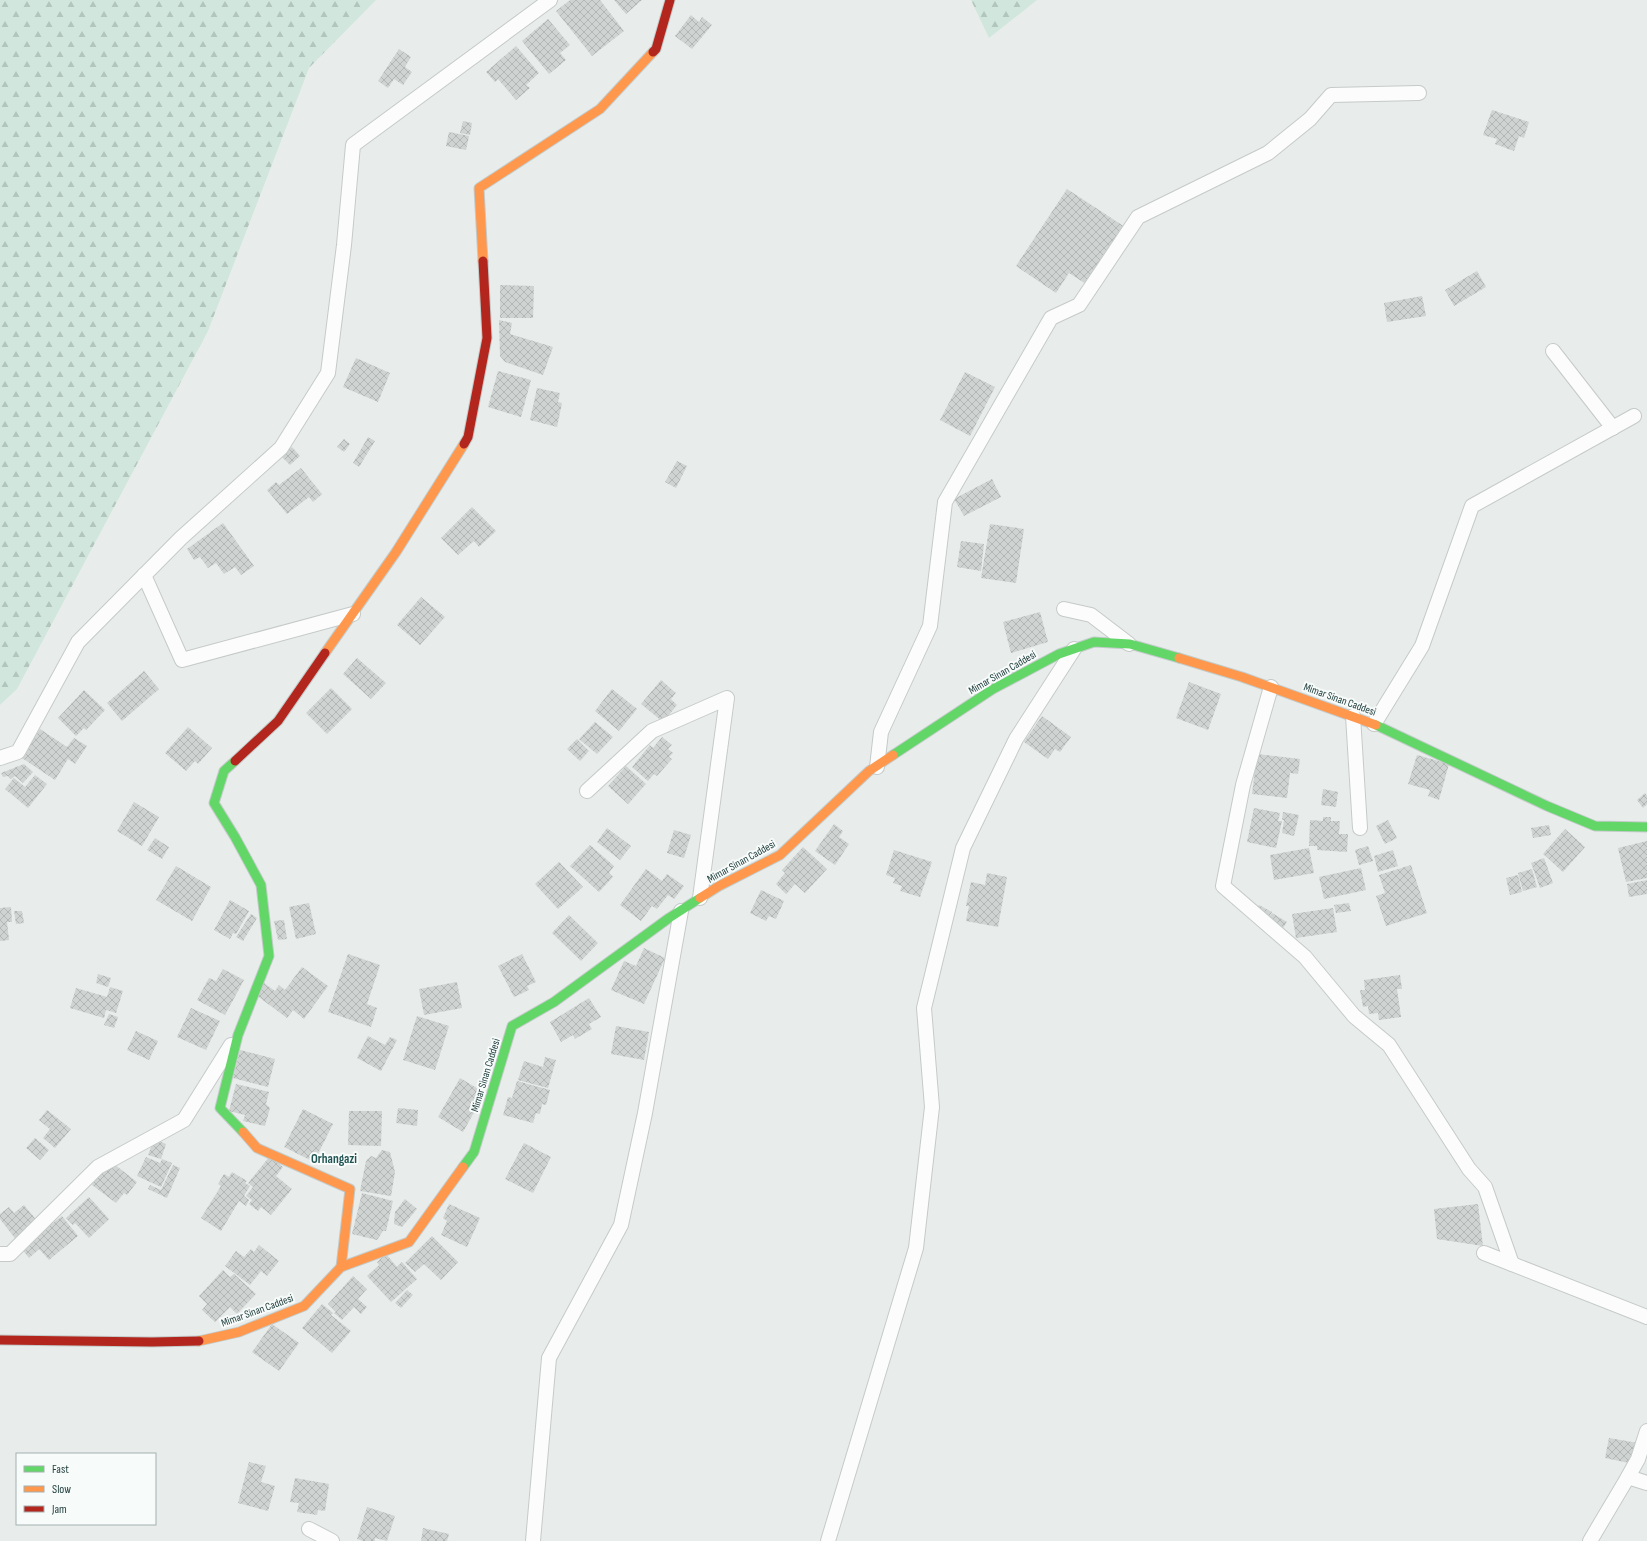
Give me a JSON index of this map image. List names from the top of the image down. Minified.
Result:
{"streets":{"street":["Mimar Sinan Caddesi"]},"districts":["Orhangazi"],"legend":["Fast","Slow","Jam"]}
